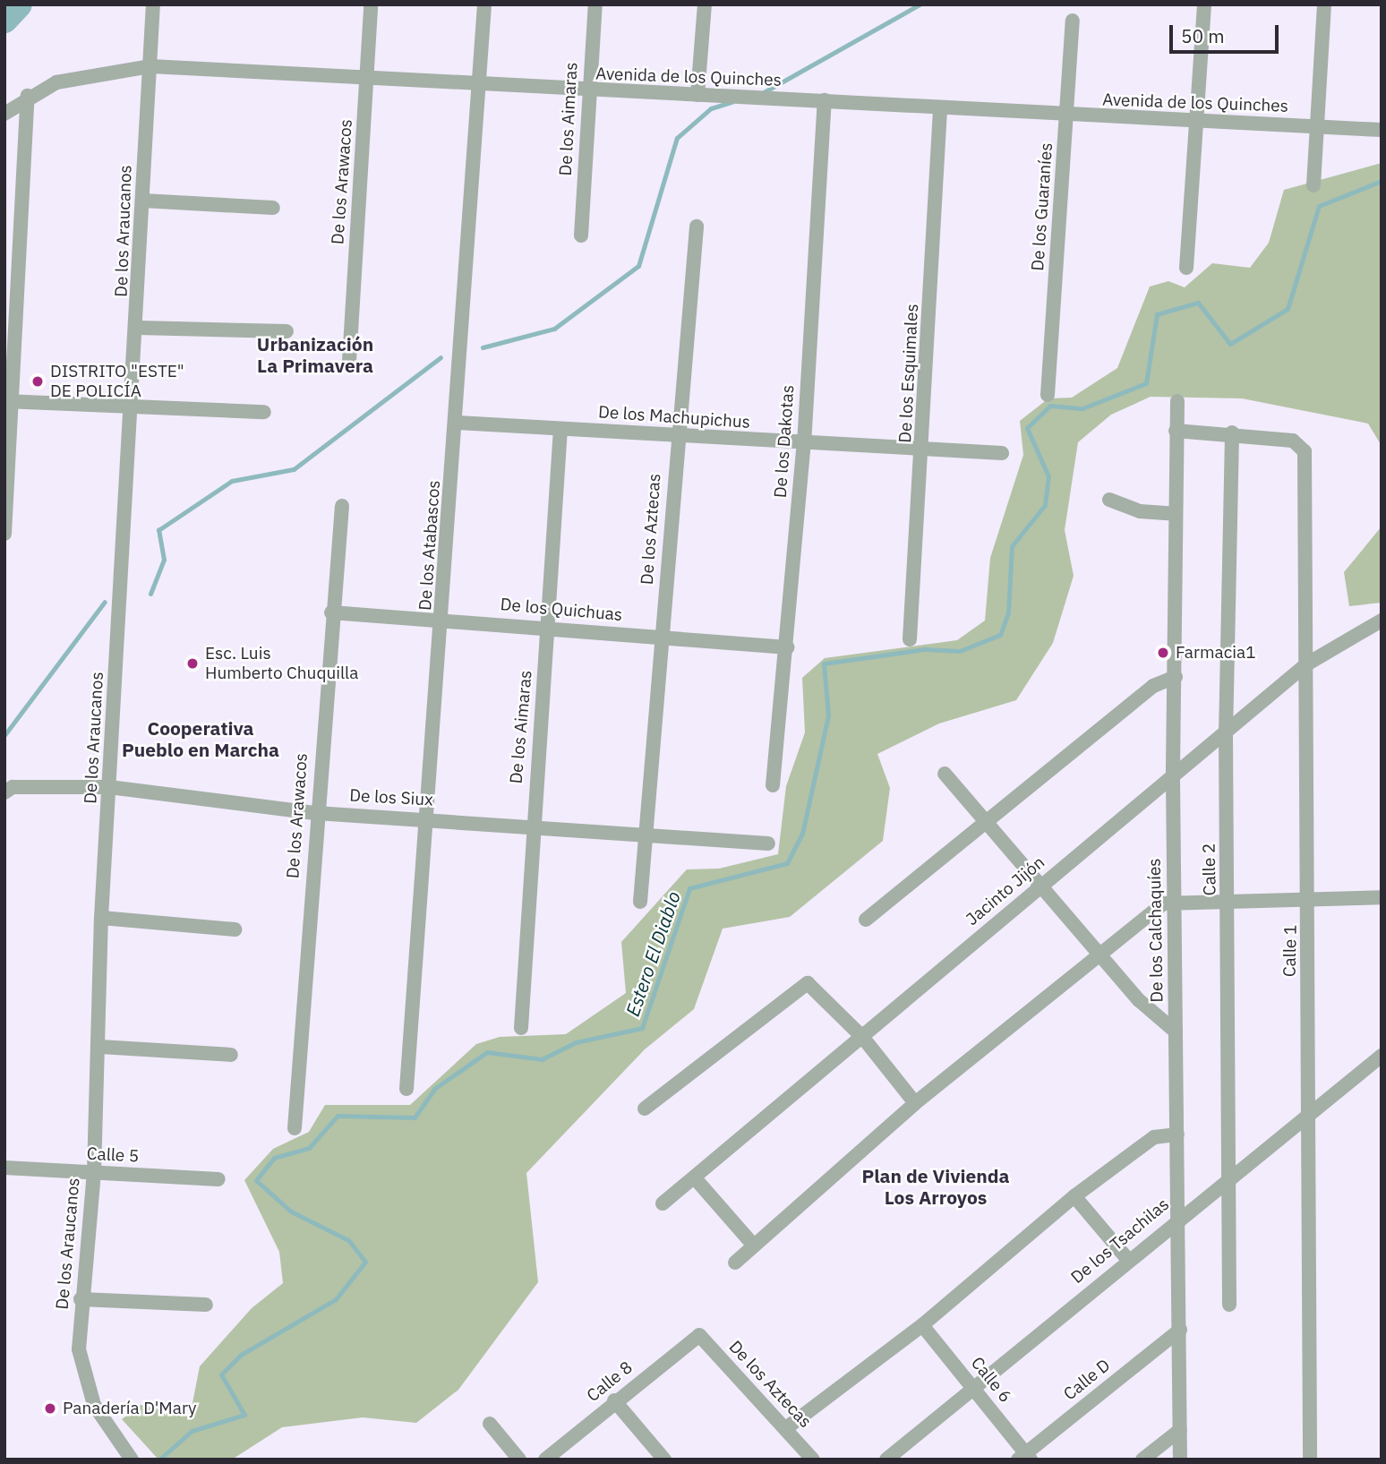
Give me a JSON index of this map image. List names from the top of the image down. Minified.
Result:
{"streets":{"street":["Avenida de los Quinches","De los Aimaras","De los Arawacos","De los Guaraníes","De los Araucanos","De los Esquimales","De los Machupichus","De los Dakotas","De los Aztecas","De los Atabascos","De los Quichuas","De los Siux","Calle 2","Jacinto Jijón","De los Calchaquíes","Calle 1","Calle 5","De los Tsachilas","Calle 6","Calle D","Calle 8"]},"crossings":[["Avenida de los Quinches","De los Aimaras"],["Avenida de los Quinches","De los Arawacos"],["Avenida de los Quinches","De los Guaraníes"],["Avenida de los Quinches","De los Araucanos"],["Avenida de los Quinches","De los Esquimales"],["Avenida de los Quinches","De los Dakotas"],["Avenida de los Quinches","De los Atabascos"],["De los Aimaras","De los Machupichus"],["De los Aimaras","De los Quichuas"],["De los Aimaras","De los Siux"],["De los Arawacos","De los Quichuas"],["De los Arawacos","De los Siux"],["De los Araucanos","De los Siux"],["De los Araucanos","Calle 5"],["De los Esquimales","De los Machupichus"],["De los Machupichus","De los Dakotas"],["De los Machupichus","De los Aztecas"],["De los Machupichus","De los Atabascos"],["De los Dakotas","De los Quichuas"],["De los Aztecas","De los Quichuas"],["De los Aztecas","De los Siux"],["De los Aztecas","Calle 8"],["De los Atabascos","De los Quichuas"],["De los Atabascos","De los Siux"],["Calle 2","Jacinto Jijón"],["Calle 2","Calle 1"],["Calle 2","De los Tsachilas"],["Jacinto Jijón","De los Calchaquíes"],["Jacinto Jijón","Calle 1"],["De los Calchaquíes","De los Tsachilas"],["De los Calchaquíes","Calle D"],["Calle 1","De los Tsachilas"],["De los Tsachilas","Calle 6"],["Calle 6","Calle D"]],"districts":["Urbanización La Primavera","Cooperativa Pueblo en Marcha","Plan de Vivienda Los Arroyos"],"water":["Estero El Diablo"],"places":["DISTRITO \"ESTE\" DE POLICÍA","Farmacia1","Esc. Luis Humberto Chuquilla","Panadería D'Mary"],"scale_bar":"50 m"}
